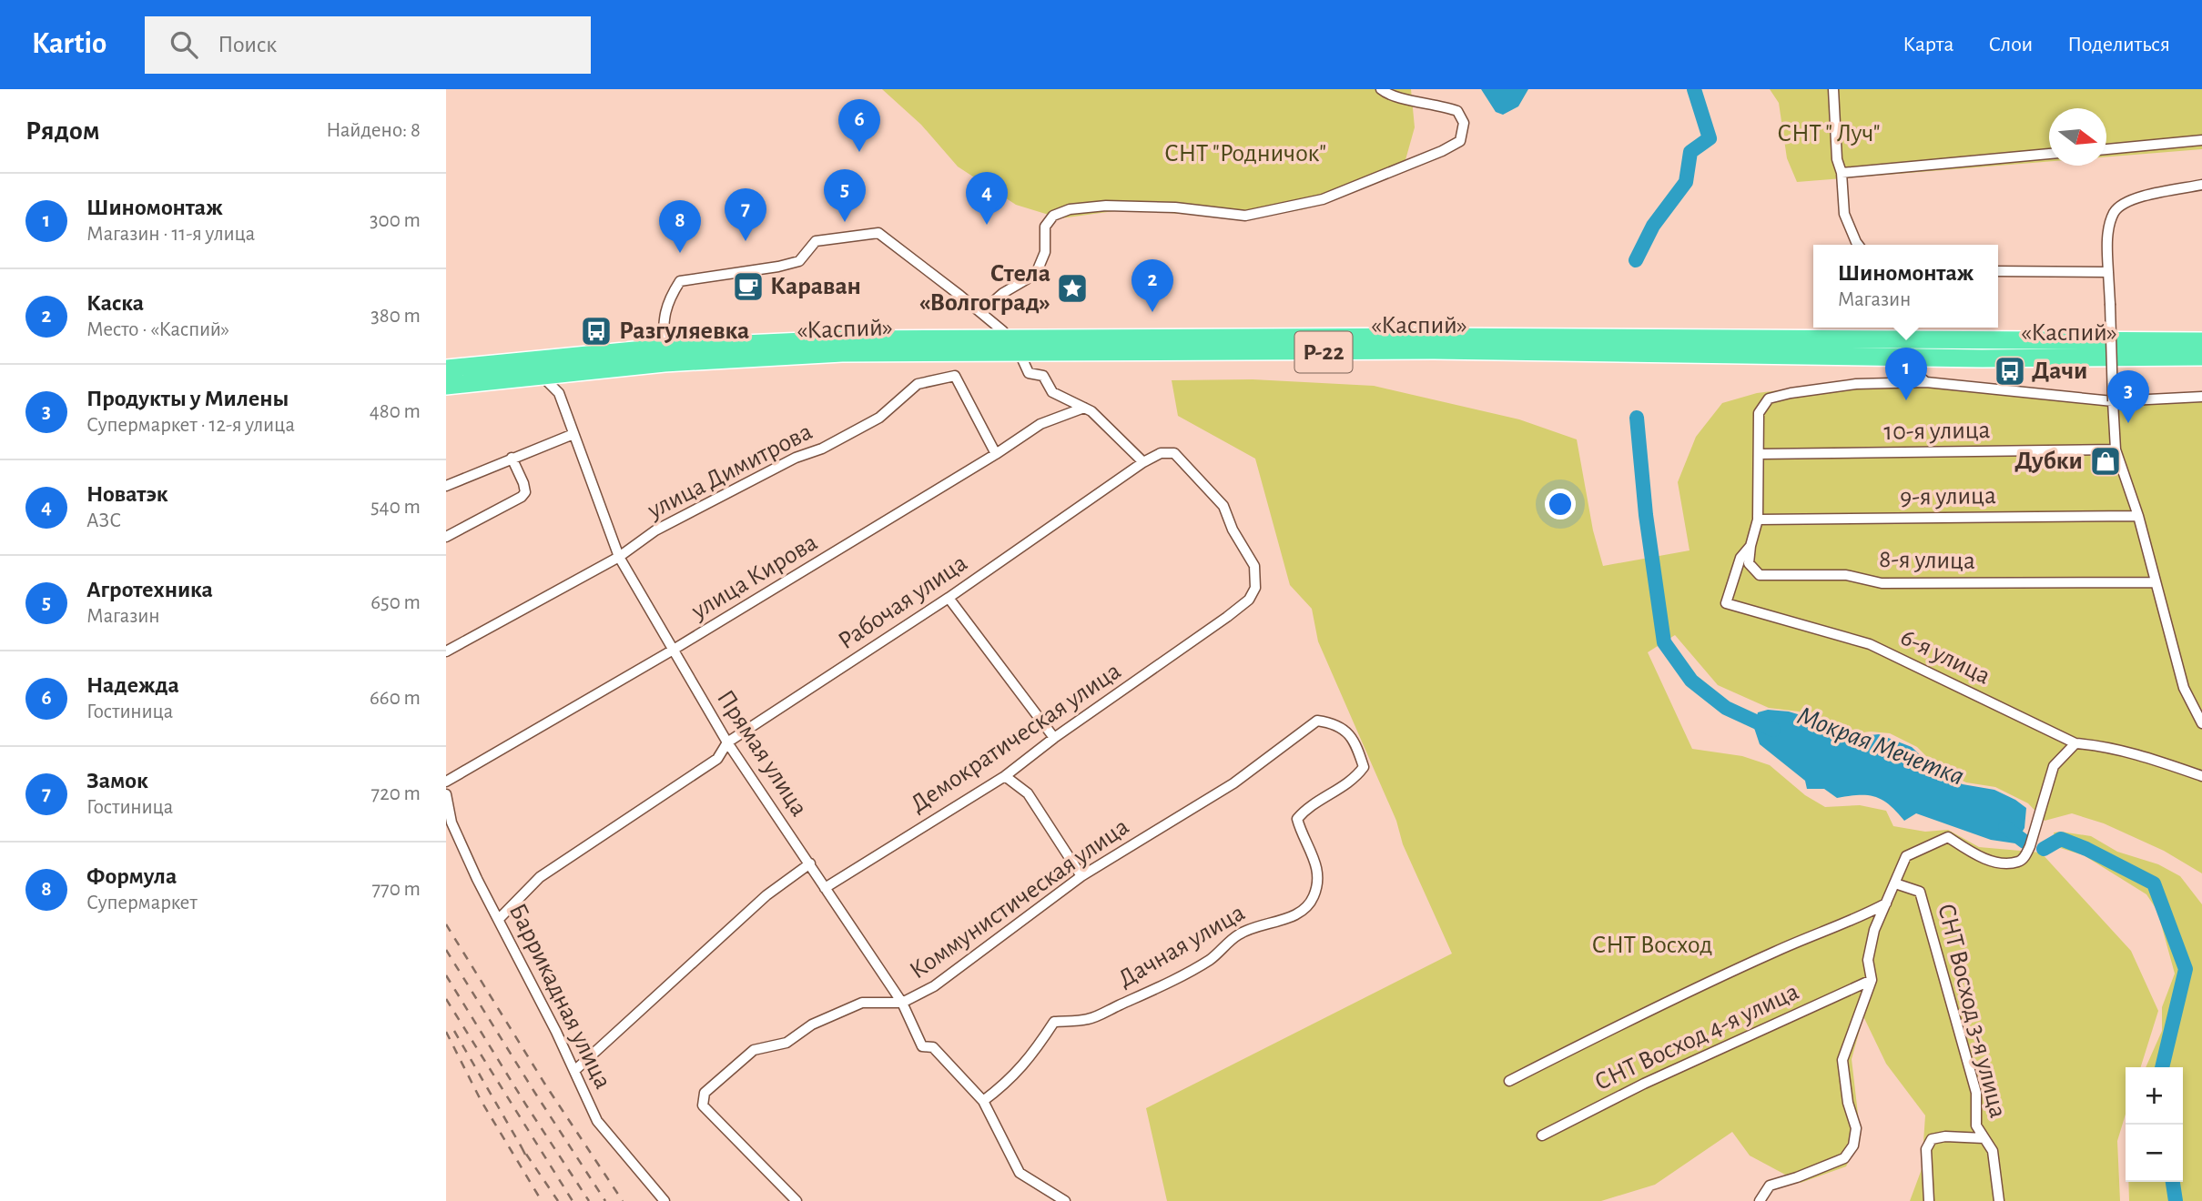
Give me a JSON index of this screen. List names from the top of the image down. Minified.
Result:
{"streets":{"highway":["«Каспий»","Р-22"],"street":["10-я улица","улица Димитрова","9-я улица","8-я улица","улица Кирова","Рабочая улица","6-я улица","Демократическая улица","Прямая улица","Коммунистическая улица","Дачная улица","Баррикадная улица","СНТ Восход 3-я улица","СНТ Восход 4-я улица"]},"crossings":[["улица Димитрова","улица Кирова"],["улица Димитрова","Прямая улица"],["8-я улица","6-я улица"],["улица Кирова","Прямая улица"],["Рабочая улица","Демократическая улица"],["Рабочая улица","Прямая улица"],["Рабочая улица","Баррикадная улица"],["Демократическая улица","Прямая улица"],["Прямая улица","Коммунистическая улица"],["Прямая улица","Дачная улица"],["Коммунистическая улица","Дачная улица"]],"water":["Мокрая Мечетка"],"parks":["СНТ \" Луч\"","СНТ \"Родничок\"","СНТ Восход"],"places":{"cafe":["Караван"],"place":["Стела «Волгоград»"],"bus stop":["Разгуляевка","Дачи"],"shop":["Дубки"]},"north":"right","page":{"header":"Kartio","search":"Поиск","nav":["Карта","Слои","Поделиться"],"heading":["Рядом","Найдено: 8"],"pins":["6","5","4","7","8","2","1","3"],"list":[{"mark":"1","name":"Шиномонтаж","note":"Магазин · 11-я улица","value":"300 m"},{"mark":"2","name":"Каска","note":"Место · «Каспий»","value":"380 m"},{"mark":"3","name":"Продукты у Милены","note":"Супермаркет · 12-я улица","value":"480 m"},{"mark":"4","name":"Новатэк","note":"АЗС","value":"540 m"},{"mark":"5","name":"Агротехника","note":"Магазин","value":"650 m"},{"mark":"6","name":"Надежда","note":"Гостиница","value":"660 m"},{"mark":"7","name":"Замок","note":"Гостиница","value":"720 m"},{"mark":"8","name":"Формула","note":"Супермаркет","value":"770 m"}],"popup":["Шиномонтаж","Магазин"],"map_buttons":["+","−"]}}
